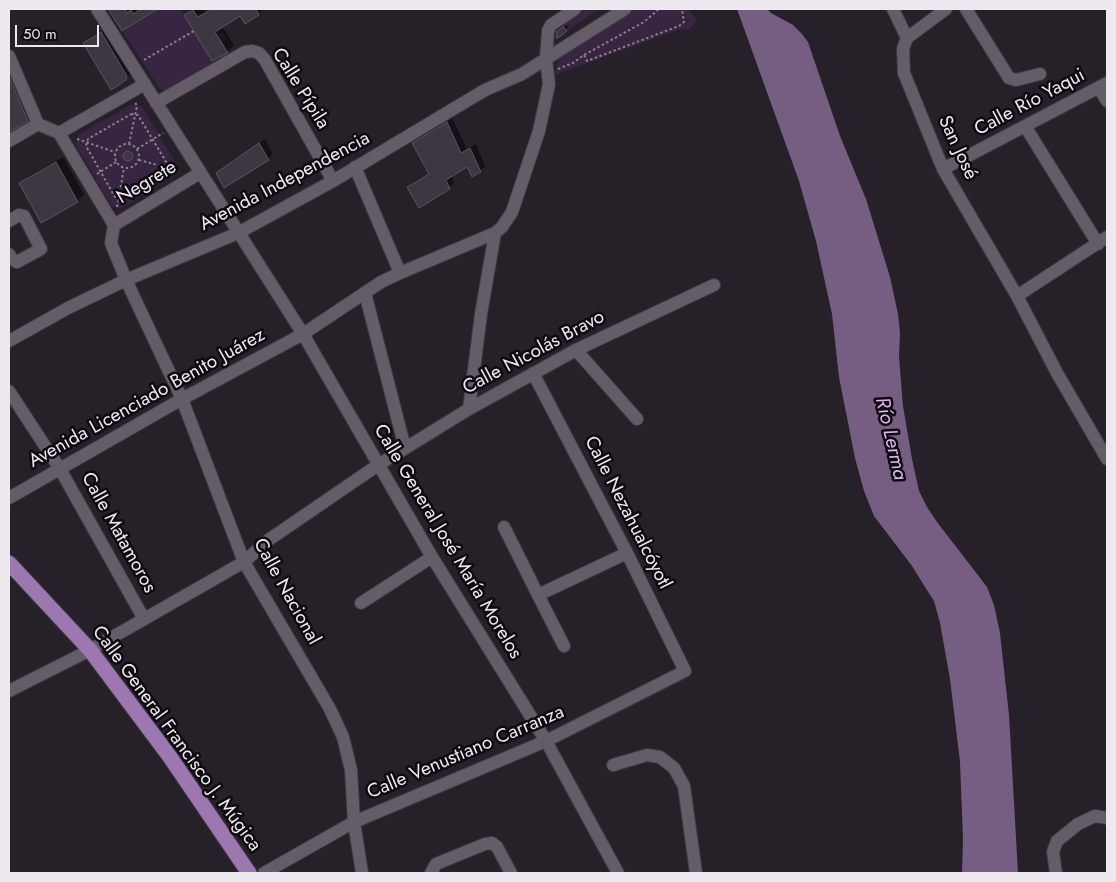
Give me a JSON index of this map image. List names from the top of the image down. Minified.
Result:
{"streets":{"main road":["Calle General Francisco J. Múgica"],"street":["Calle Pípila","Calle Río Yaqui","San José","Avenida Independencia","Negrete","Calle Nicolás Bravo","Avenida Licenciado Benito Juárez","Calle Nezahualcóyotl","Calle Matamoros","Calle General José María Morelos","Calle Nacional","Calle Venustiano Carranza"]},"crossings":[["Calle Pípila","Avenida Independencia"],["Calle Pípila","Calle General José María Morelos"],["Calle Río Yaqui","San José"],["Avenida Independencia","Calle General José María Morelos"],["Avenida Independencia","Calle Nacional"],["Negrete","Calle General José María Morelos"],["Negrete","Calle Nacional"],["Calle Nicolás Bravo","Calle Nezahualcóyotl"],["Calle Nicolás Bravo","Calle Matamoros"],["Calle Nicolás Bravo","Calle General José María Morelos"],["Calle Nicolás Bravo","Calle Nacional"],["Calle Nicolás Bravo","Calle General Francisco J. Múgica"],["Avenida Licenciado Benito Juárez","Calle Matamoros"],["Avenida Licenciado Benito Juárez","Calle General José María Morelos"],["Avenida Licenciado Benito Juárez","Calle Nacional"],["Calle Nezahualcóyotl","Calle Venustiano Carranza"],["Calle General José María Morelos","Calle Venustiano Carranza"],["Calle Nacional","Calle Venustiano Carranza"]],"water":["Río Lerma"],"scale_bar":"50 m"}
